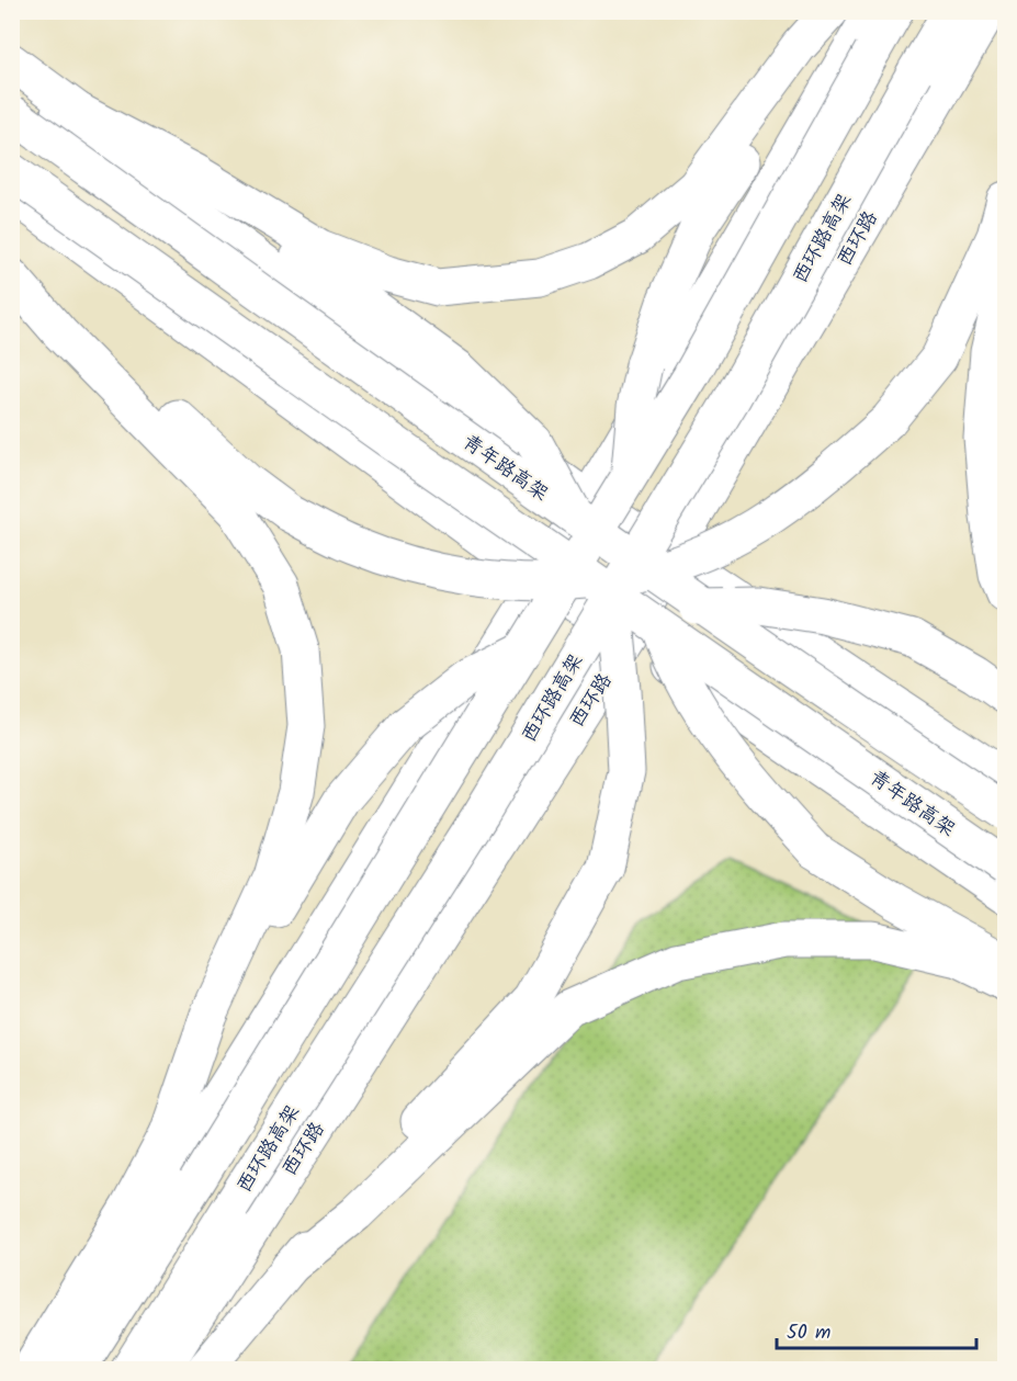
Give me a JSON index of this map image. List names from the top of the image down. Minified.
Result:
{"streets":{"main road":["西环路高架","西环路","青年路高架"]},"scale_bar":"50 m"}
